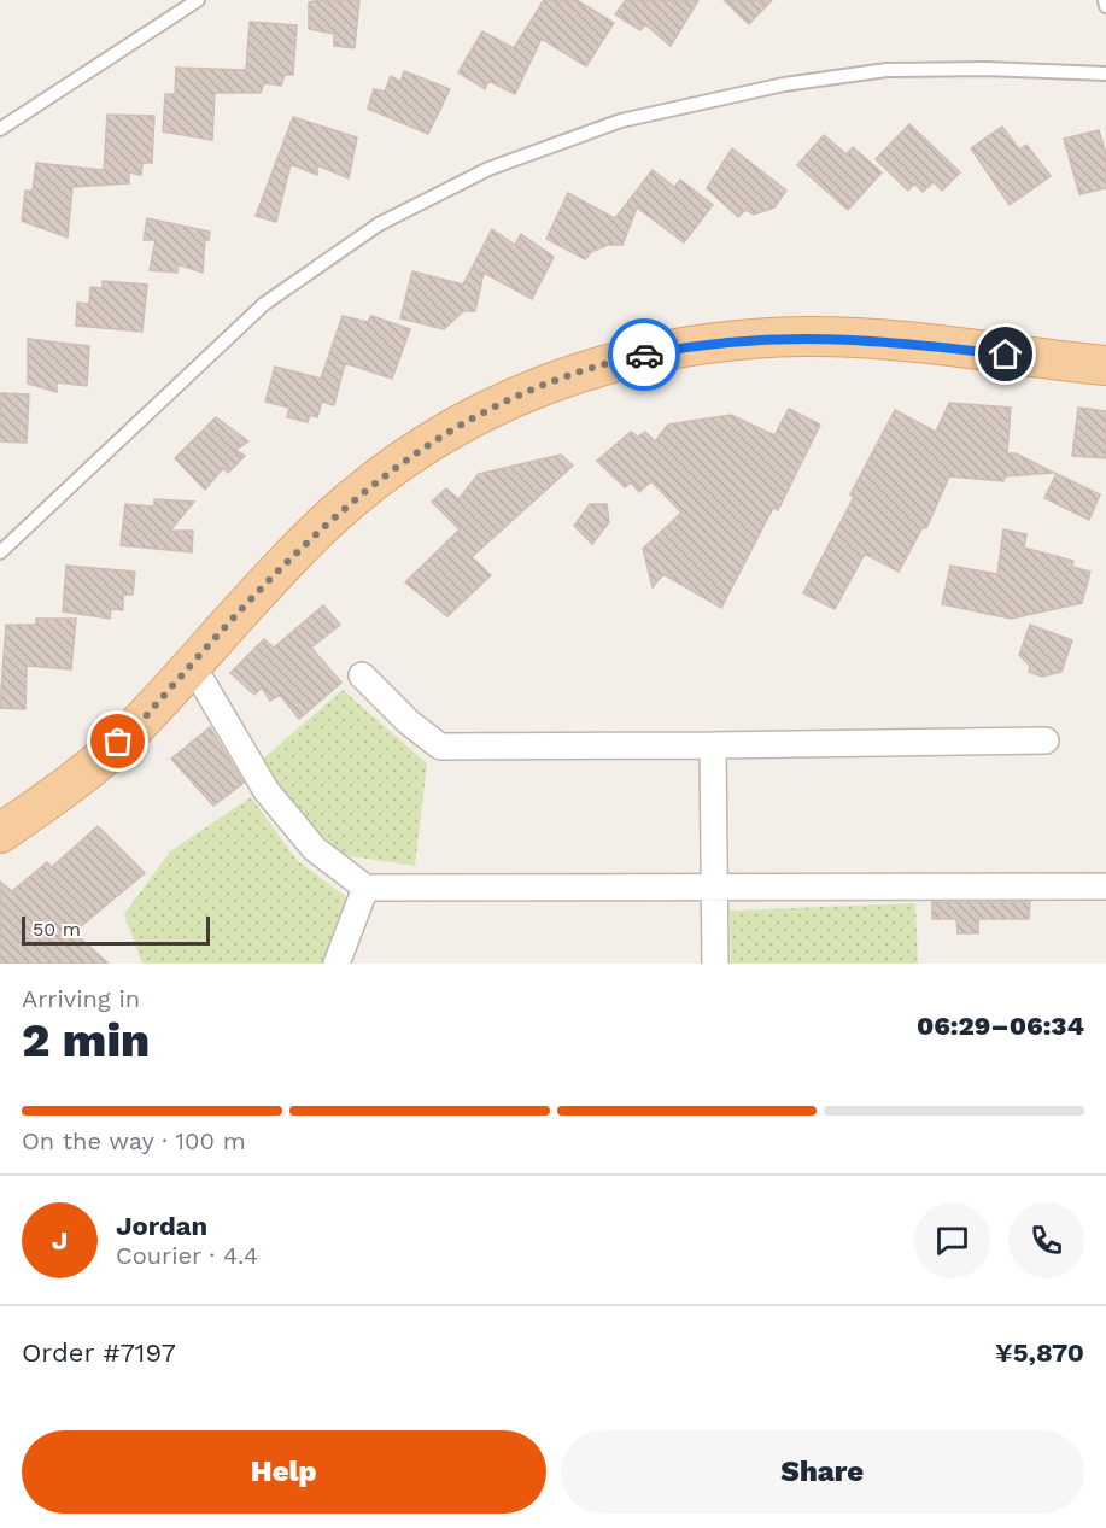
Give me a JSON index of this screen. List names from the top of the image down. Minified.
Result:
{"scale_bar":"50 m","page":{"scale":"50 m","heading":["2 min","Arriving in","06:29–06:34"],"panel":["Jordan","Courier · 4.4","Order #7197","¥5,870"],"bar":"On the way · 100 m","round":"J","buttons":["Help","Share"]}}
